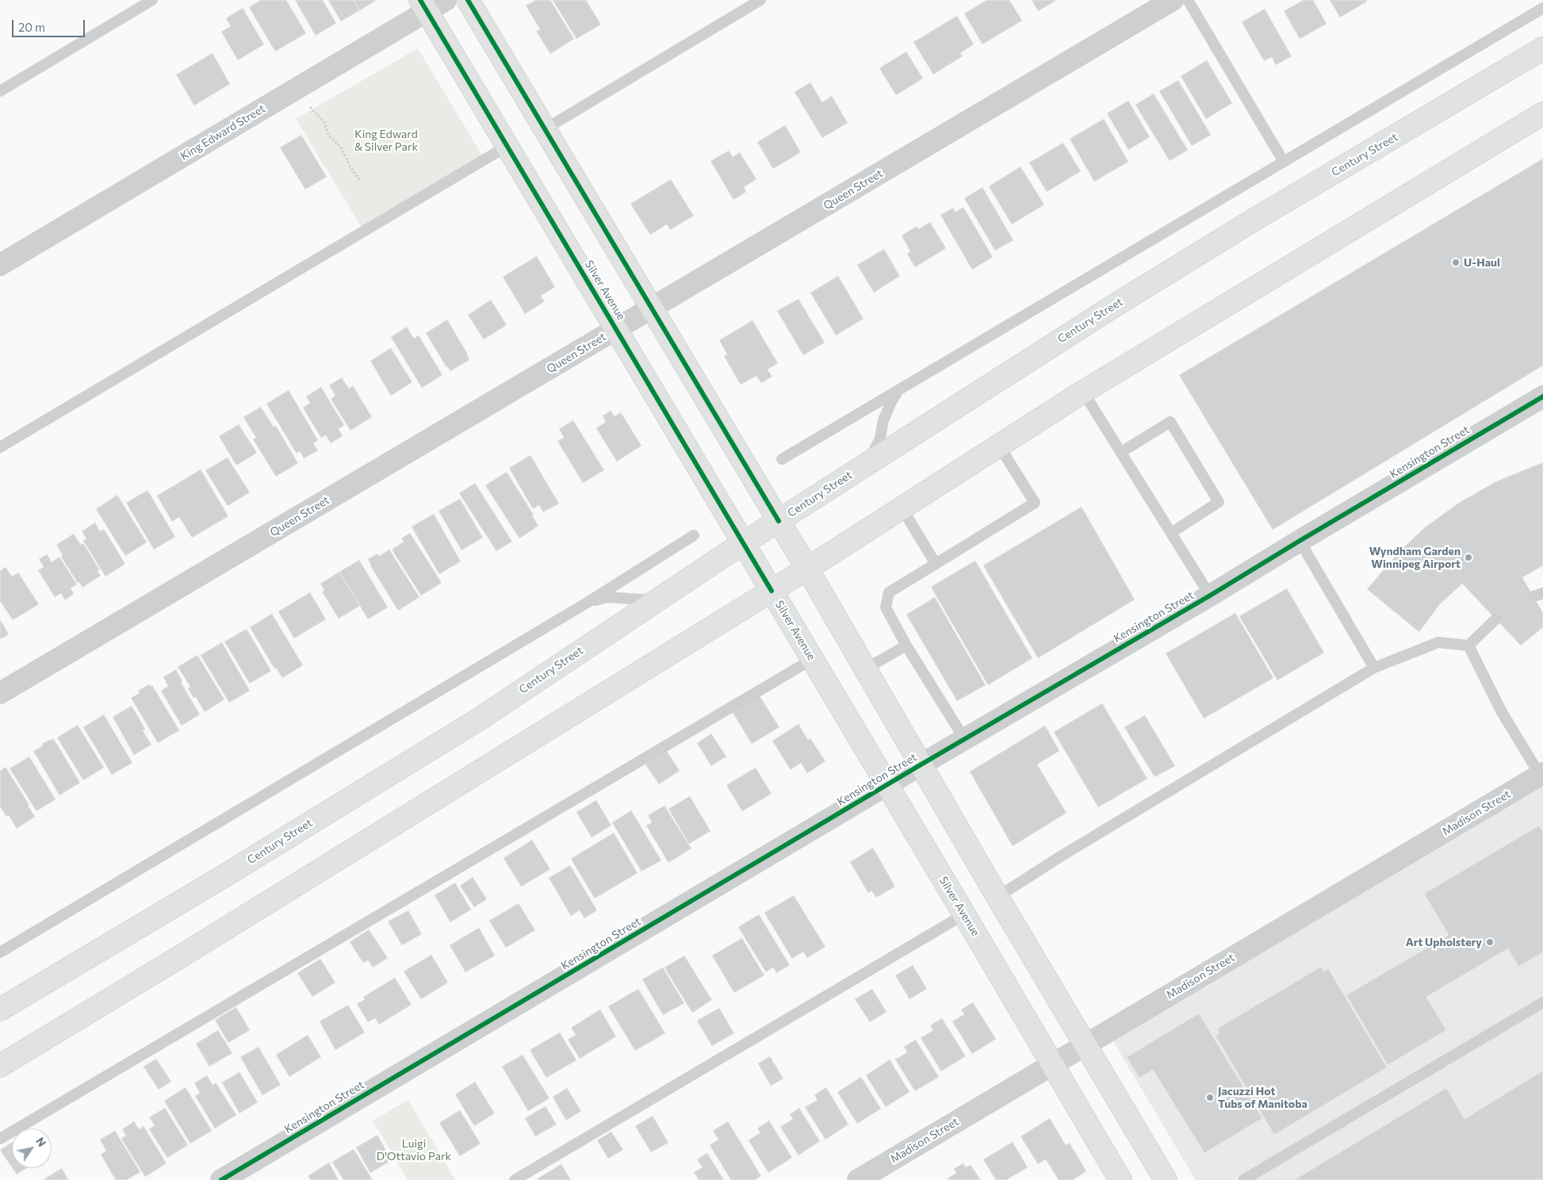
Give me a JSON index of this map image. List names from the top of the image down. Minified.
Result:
{"streets":{"main road":["Century Street","Silver Avenue"],"street":["King Edward Street","Queen Street","Kensington Street","Madison Street"]},"crossings":[["King Edward Street","Silver Avenue"],["Century Street","Silver Avenue"],["Queen Street","Silver Avenue"],["Silver Avenue","Kensington Street"],["Silver Avenue","Madison Street"]],"parks":["King Edward & Silver Park","Luigi D'Ottavio Park"],"places":["U-Haul","Wyndham Garden Winnipeg Airport","Art Upholstery","Jacuzzi Hot Tubs of Manitoba"],"scale_bar":"20 m","north":"top right"}
